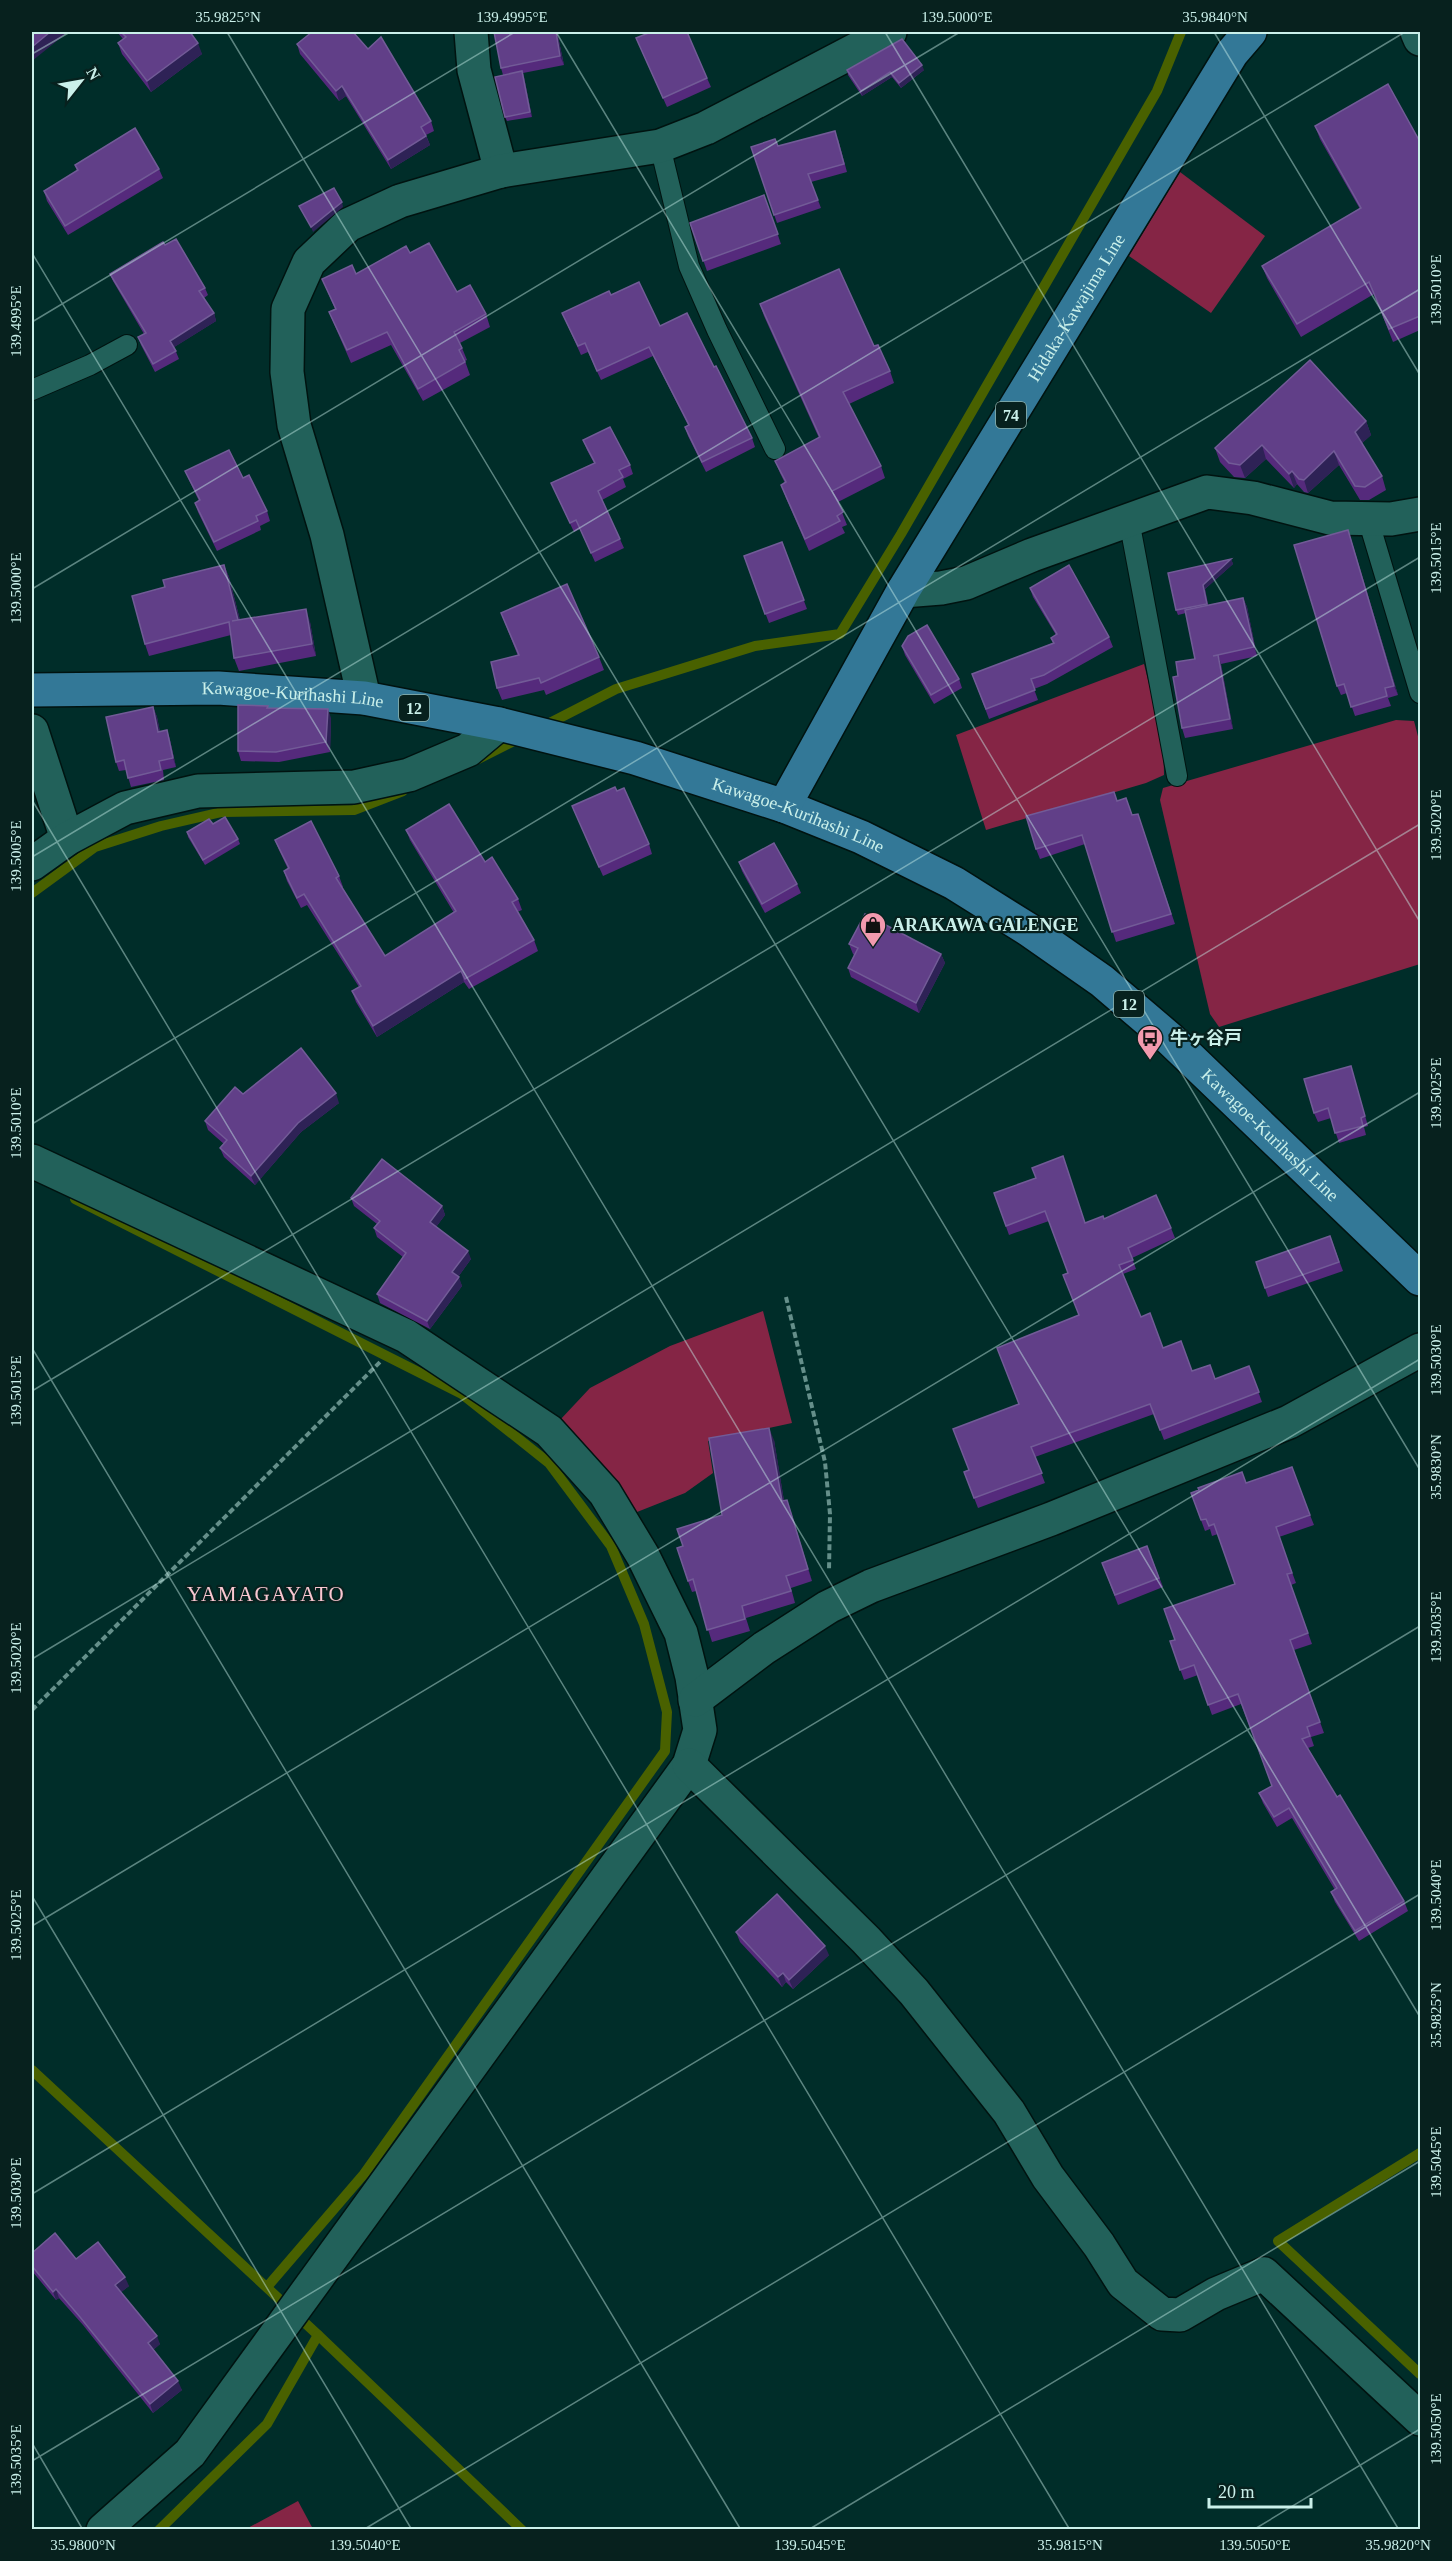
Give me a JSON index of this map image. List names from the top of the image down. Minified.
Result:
{"streets":{"main road":["Hidaka-Kawajima Line","74","Kawagoe-Kurihashi Line","12"]},"crossings":[["Hidaka-Kawajima Line","Kawagoe-Kurihashi Line"]],"districts":["YAMAGAYATO"],"places":{"shop":["ARAKAWA GALENGE"],"bus stop":["牛ヶ谷戸"]},"scale_bar":"20 m","north":"top right","coordinates":["35.9825°N","139.4995°E","139.5000°E","35.9840°N","139.5010°E","139.5015°E","139.5020°E","139.5005°E","139.5025°E","139.5030°E","35.9830°N","139.5035°E","139.5040°E","139.5045°E","139.5050°E","35.9800°N","35.9815°N","35.9820°N"]}
